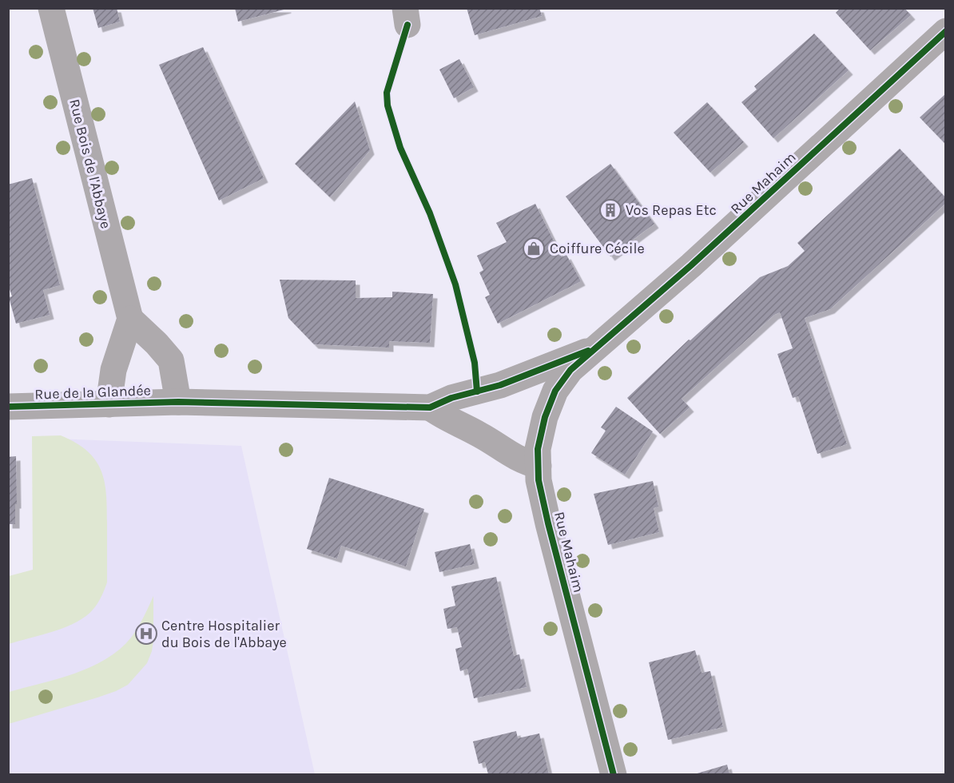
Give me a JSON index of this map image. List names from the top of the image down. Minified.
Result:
{"streets":{"street":["Rue Bois de l'Abbaye","Rue Mahaim","Rue de la Glandée"]},"crossings":[["Rue Mahaim","Rue de la Glandée"]],"places":{"building":["Vos Repas Etc"],"shop":["Coiffure Cécile"],"hospital":["Centre Hospitalier du Bois de l'Abbaye"]}}
